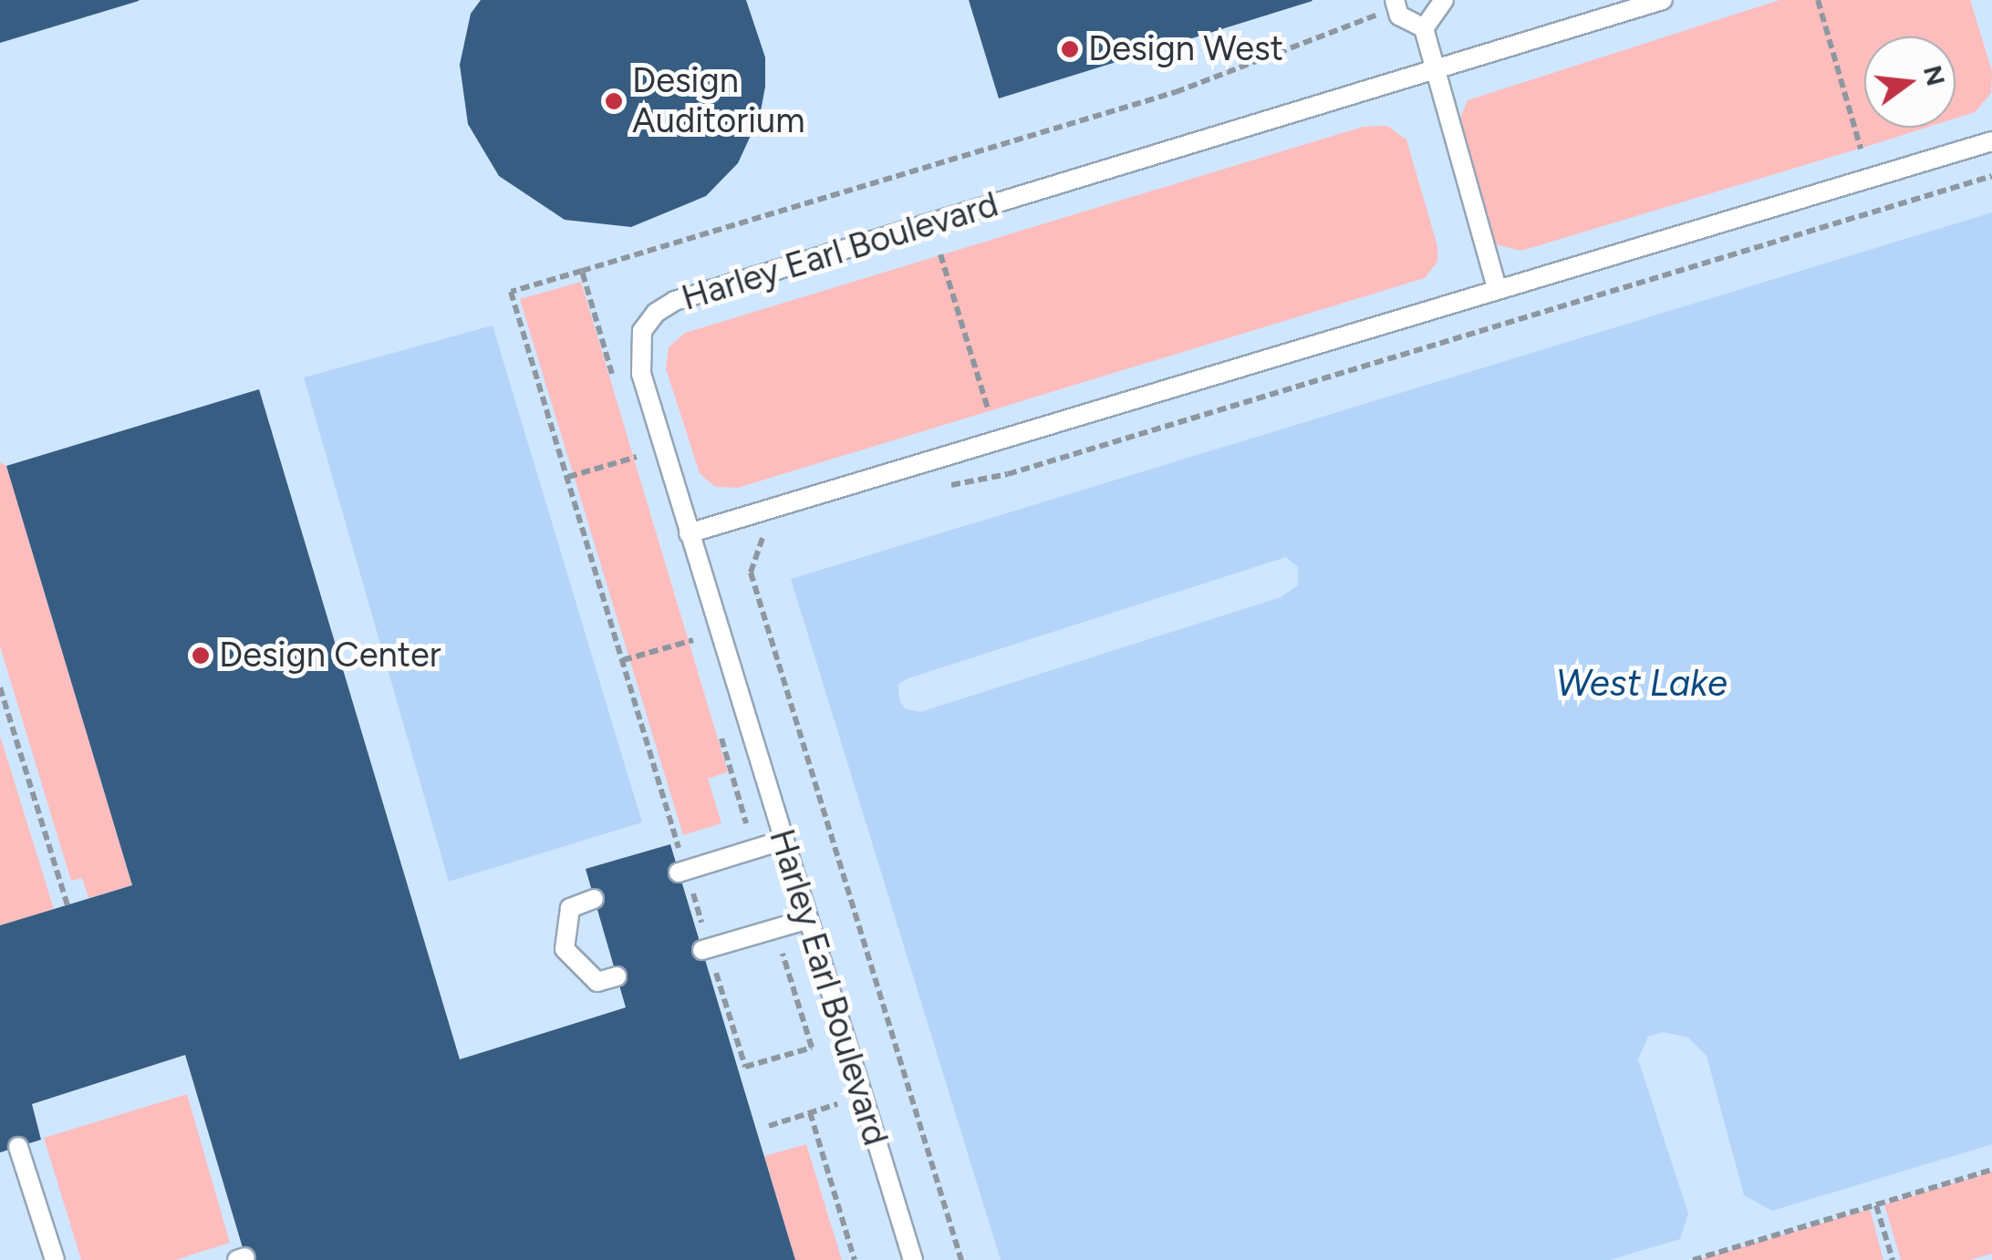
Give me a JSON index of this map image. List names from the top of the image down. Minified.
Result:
{"streets":{"lane":["Harley Earl Boulevard"]},"water":["West Lake"],"places":["Design West","Design Auditorium","Design Center"],"north":"right"}
